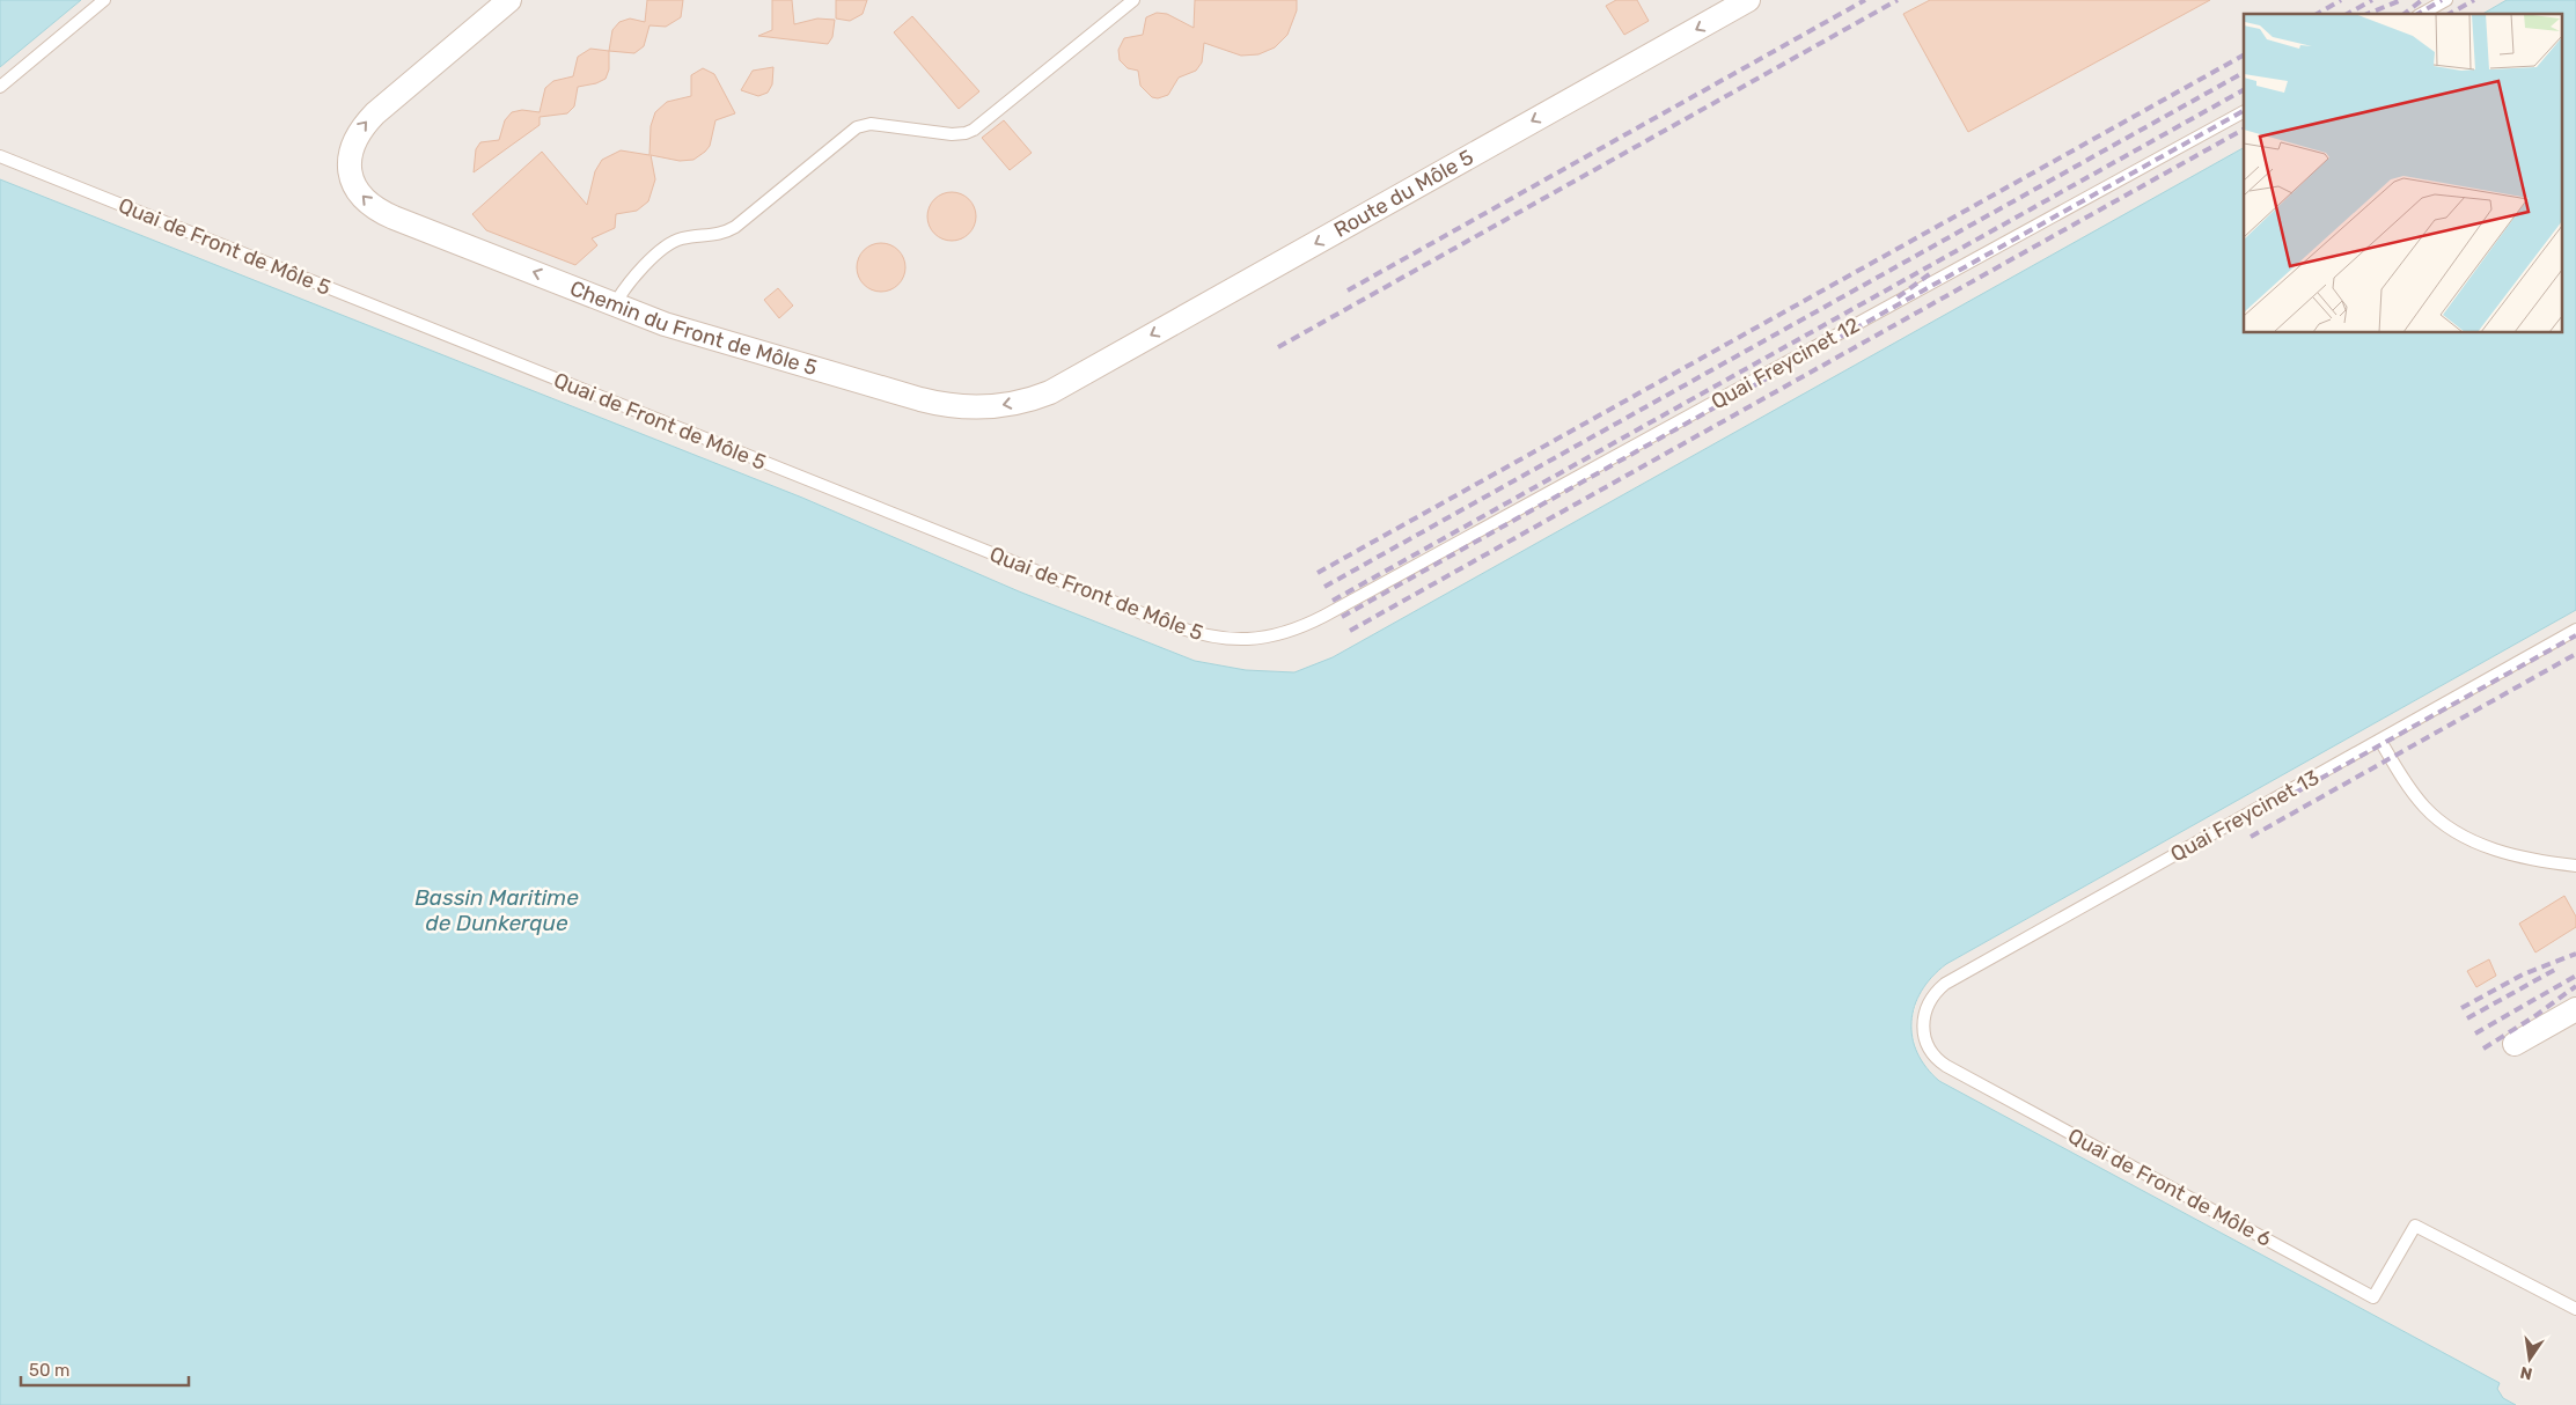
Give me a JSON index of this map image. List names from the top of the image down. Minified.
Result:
{"streets":{"street":["Route du Môle 5","Chemin du Front de Môle 5"],"lane":["Quai de Front de Môle 5","Quai Freycinet 12","Quai Freycinet 13","Quai de Front de Môle 6"]},"crossings":[["Route du Môle 5","Chemin du Front de Môle 5"],["Quai de Front de Môle 5","Quai Freycinet 12"],["Quai Freycinet 13","Quai de Front de Môle 6"]],"one_way":["Route du Môle 5"],"water":["Bassin Maritime de Dunkerque"],"scale_bar":"50 m","north":"bottom"}
